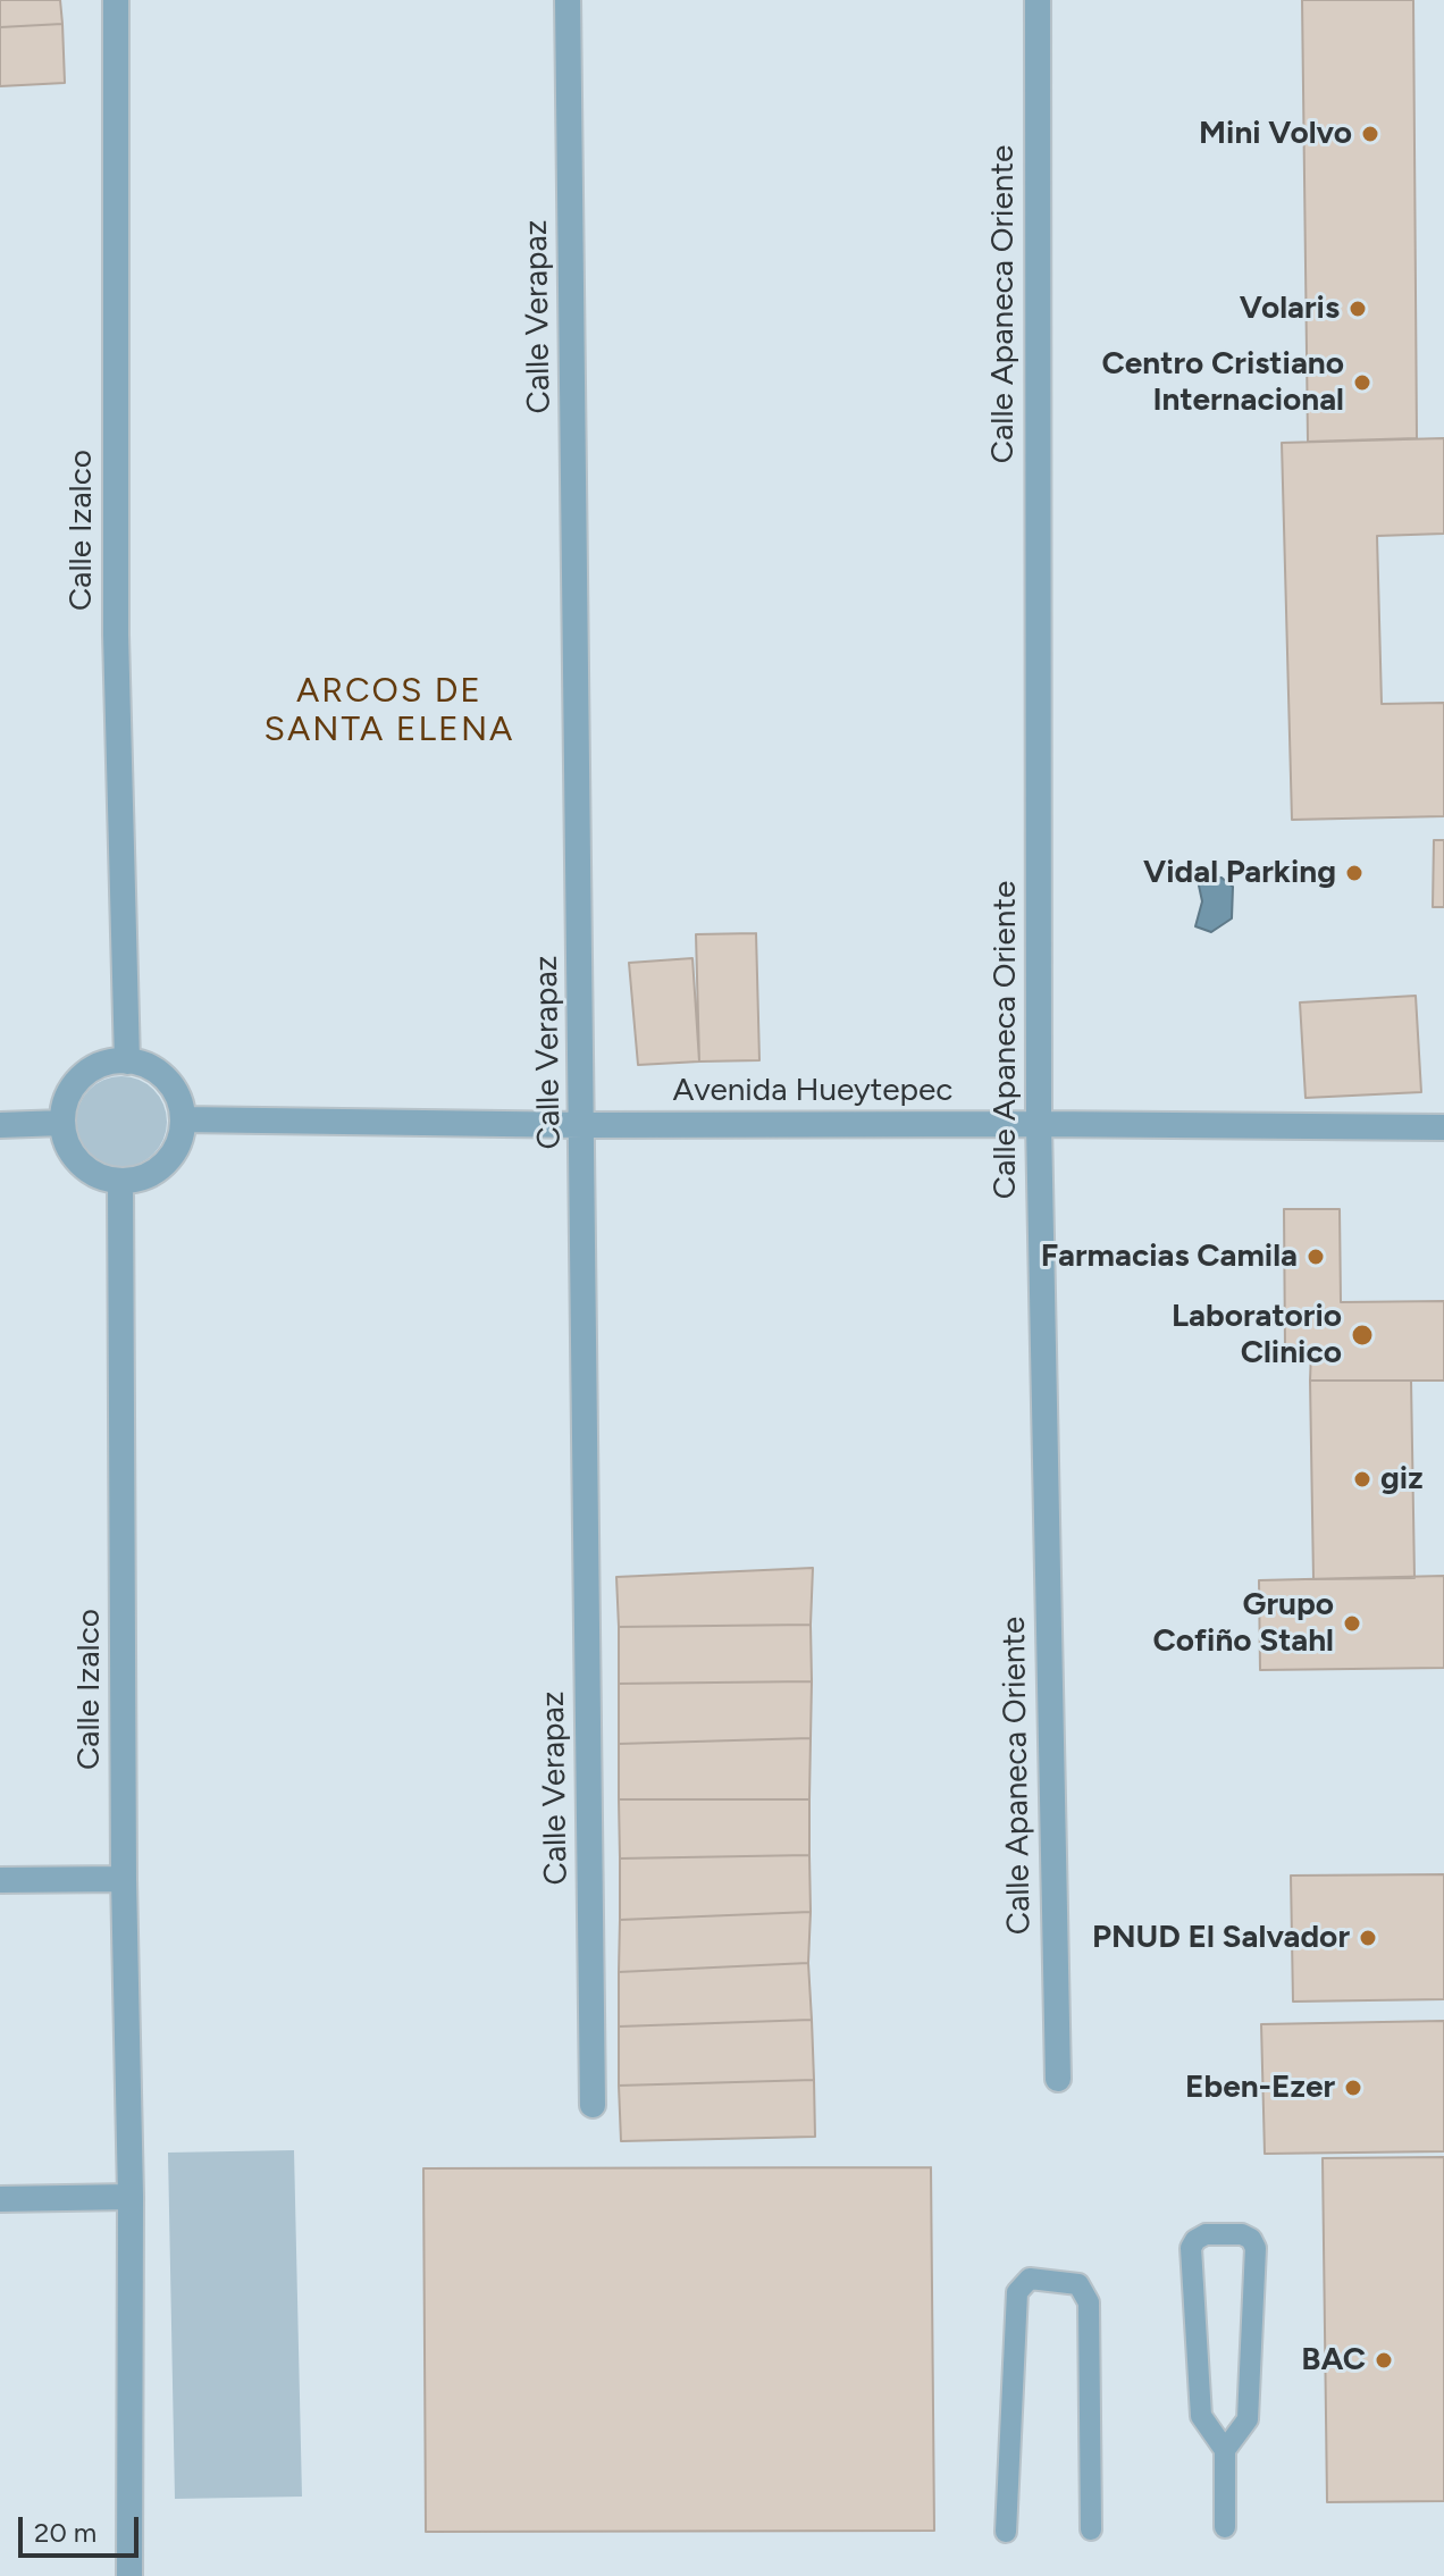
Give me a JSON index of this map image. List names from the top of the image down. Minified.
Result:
{"streets":{"street":["Calle Apaneca Oriente","Calle Verapaz","Calle Izalco","Avenida Hueytepec"]},"crossings":[["Calle Apaneca Oriente","Avenida Hueytepec"],["Calle Verapaz","Avenida Hueytepec"],["Calle Izalco","Avenida Hueytepec"]],"districts":["ARCOS DE SANTA ELENA"],"places":["Mini Volvo","Volaris","Centro Cristiano Internacional","Vidal Parking","Farmacias Camila","Laboratorio Clinico","giz","Grupo Cofiño Stahl","PNUD El Salvador","Eben-Ezer","BAC"],"scale_bar":"20 m"}
